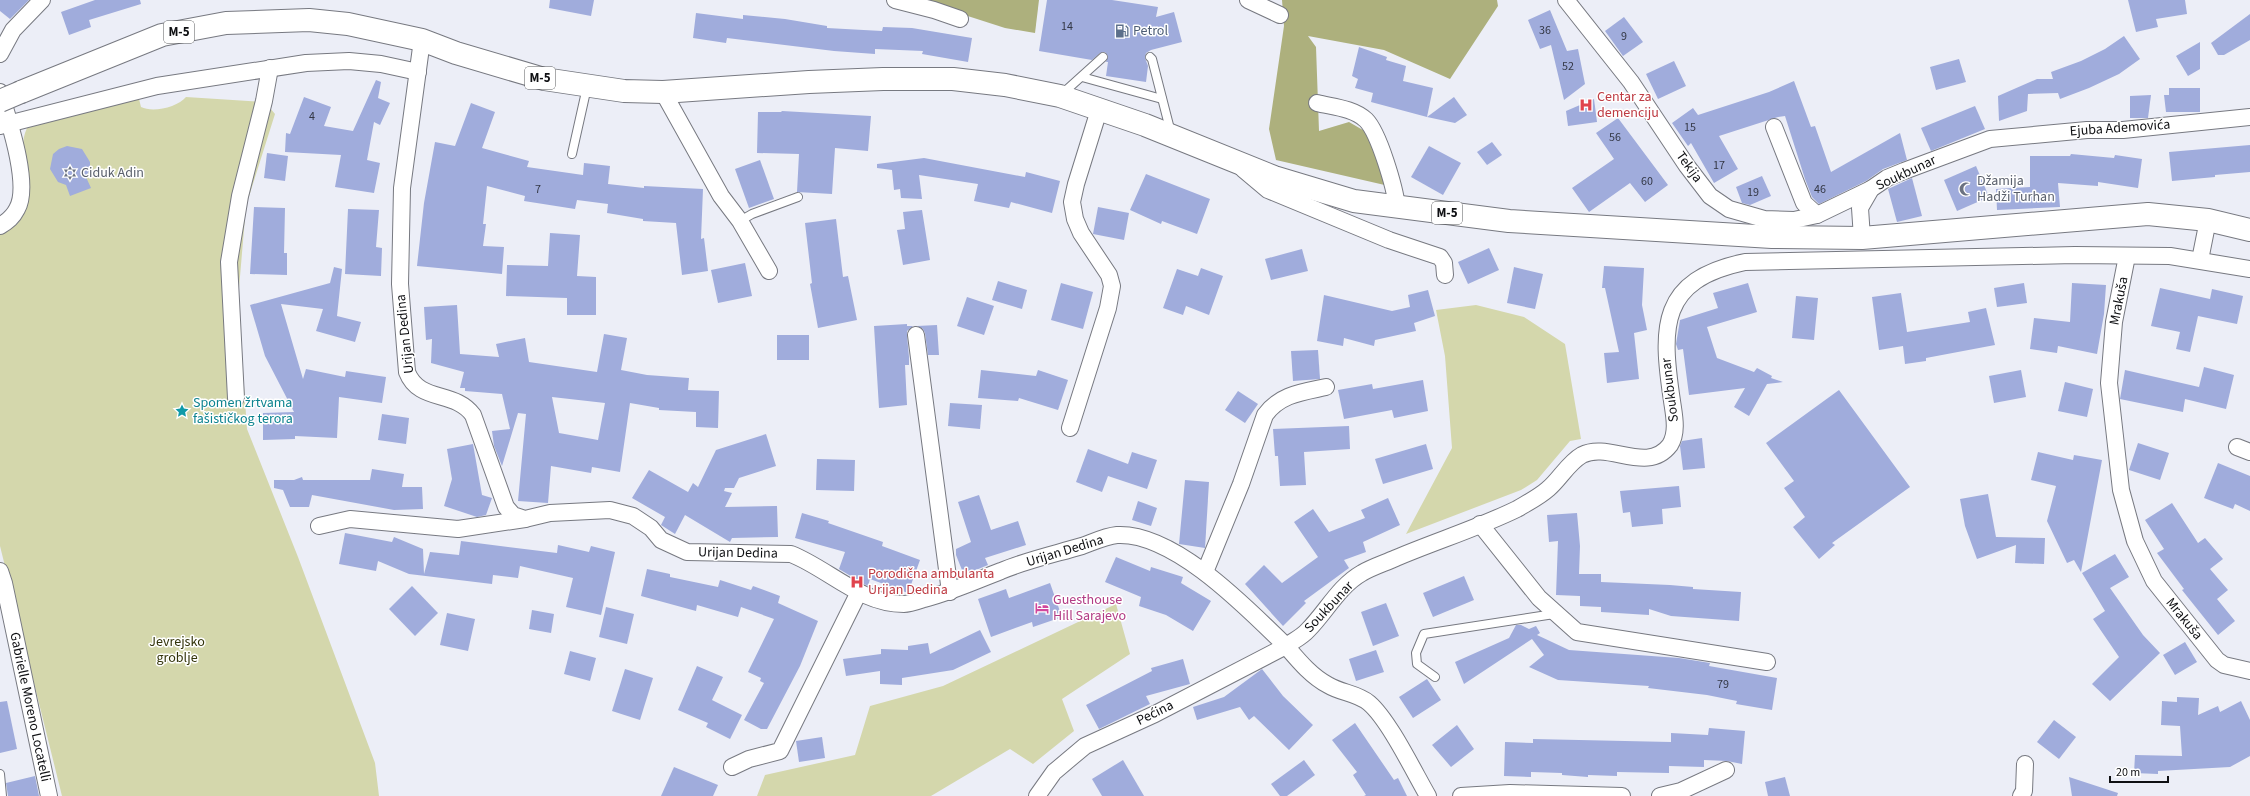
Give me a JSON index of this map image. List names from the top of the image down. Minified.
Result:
{"streets":{"main road":["M-5"],"street":["Ejuba Ademovića","Tekija","Soukbunar","Mrakuša","Urijan Dedina","Gabrielle Moreno Locatelli","Pećina"]},"crossings":[["M-5","Soukbunar"],["M-5","Urijan Dedina"],["Ejuba Ademovića","Soukbunar"],["Tekija","Soukbunar"],["Soukbunar","Mrakuša"],["Soukbunar","Urijan Dedina"],["Soukbunar","Pećina"],["Urijan Dedina","Pećina"]],"parks":["Jevrejsko groblje"],"places":{"fuel station":["Petrol"],"hospital":["Centar za demenciju","Porodična ambulanta Urijan Dedina"],"synagogue":["Ciduk Adin"],"mosque":["Džamija Hadži Turhan"],"place":["Spomen žrtvama fašističkog terora"],"hotel":["Guesthouse Hill Sarajevo"]},"house_numbers":["14","36","9","52","4","15","56","17","60","7","46","19","79"],"scale_bar":"20 m"}
